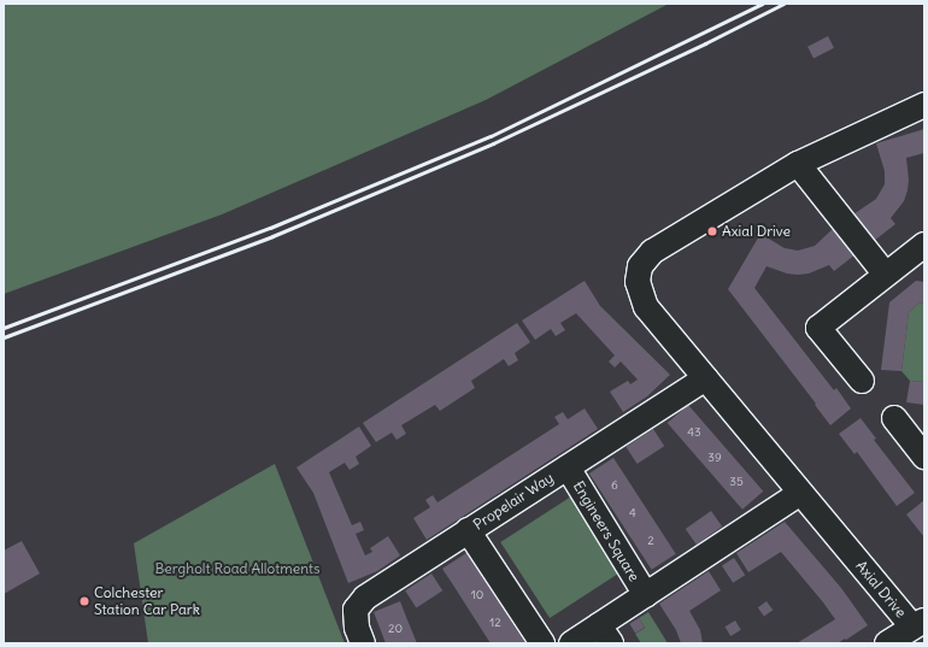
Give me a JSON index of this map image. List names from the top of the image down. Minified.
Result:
{"streets":{"street":["Propelair Way","Engineers Square","Axial Drive"]},"crossings":[["Propelair Way","Engineers Square"],["Propelair Way","Axial Drive"]],"parks":["Bergholt Road Allotments"],"places":["Axial Drive","Colchester Station Car Park"],"house_numbers":["43","39","35","6","4","2","10","12","20"]}
